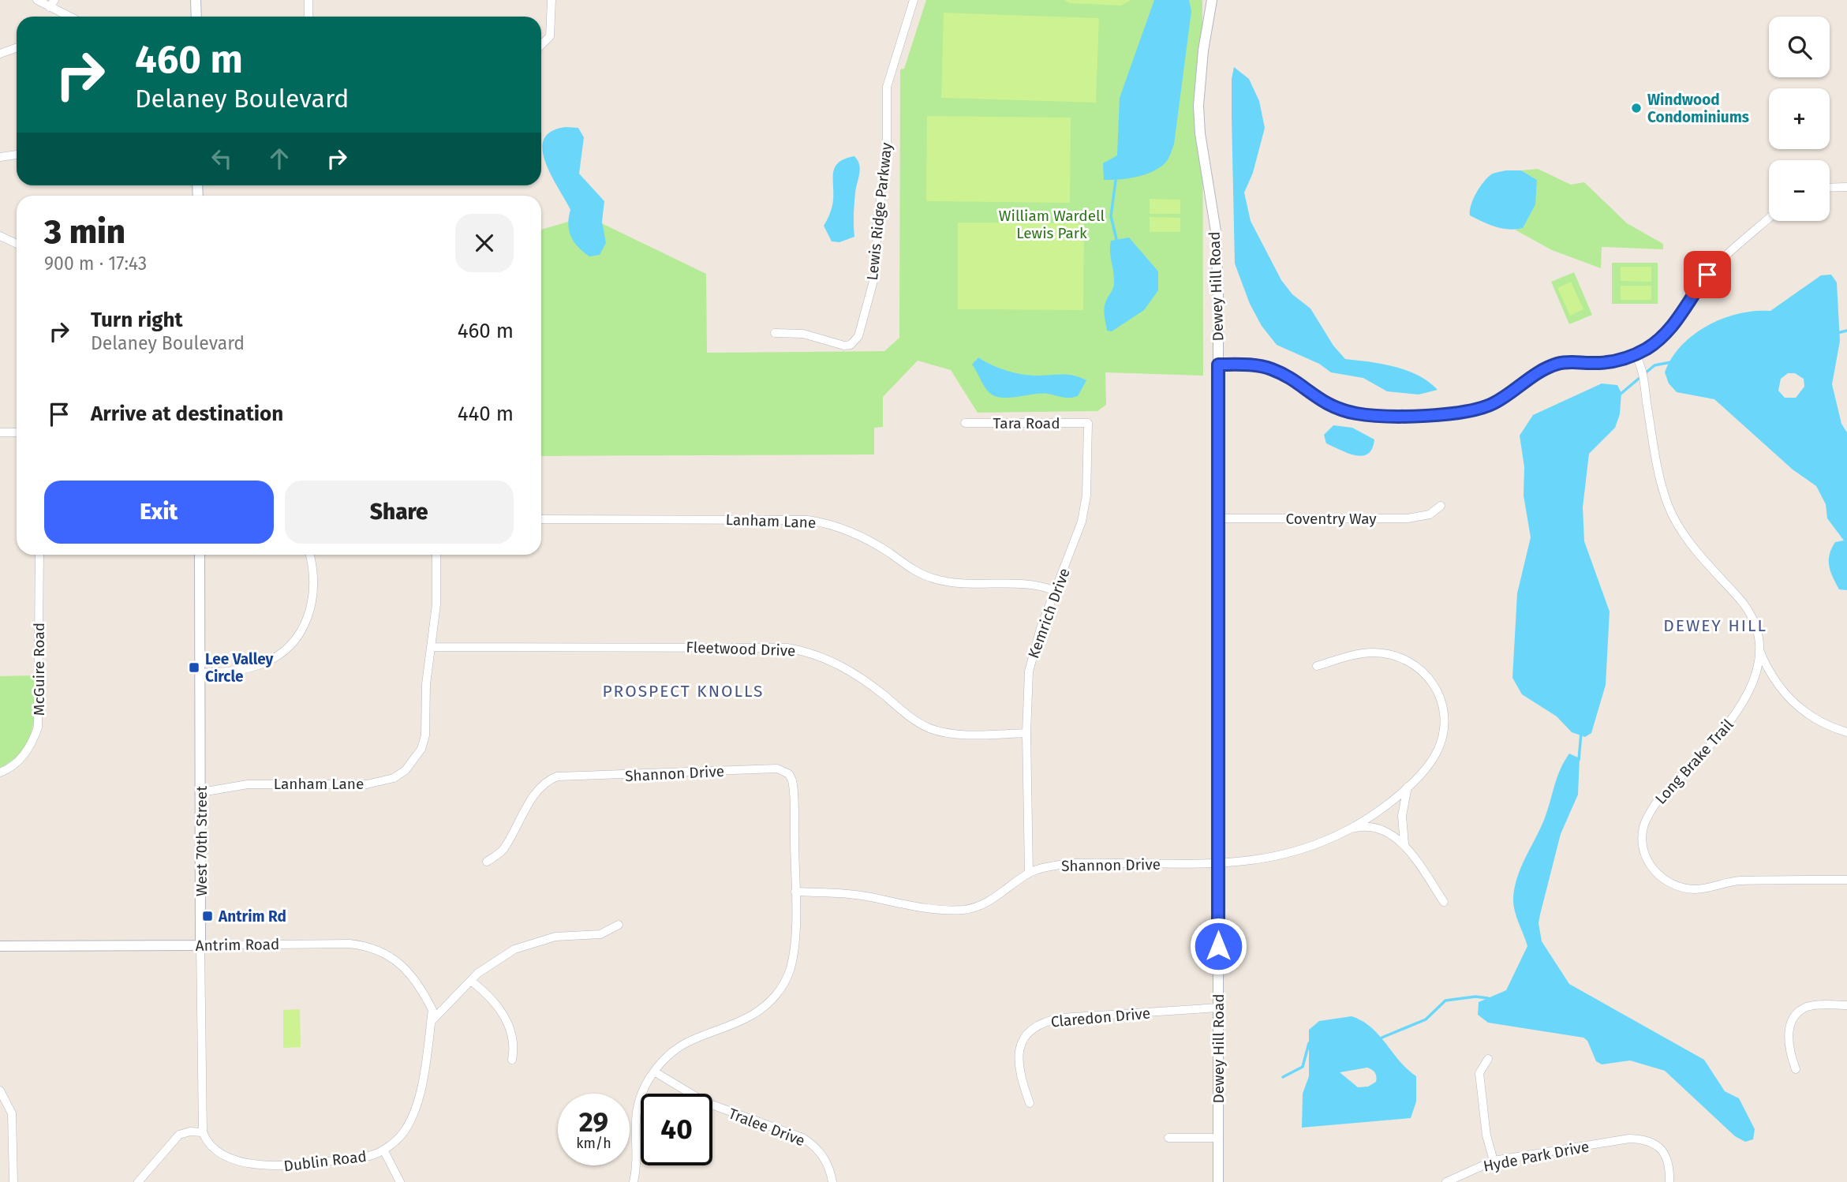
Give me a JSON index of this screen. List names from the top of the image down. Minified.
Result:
{"streets":{"street":["Lewis Ridge Parkway","Dewey Hill Road","Tara Road","Coventry Way","Lanham Lane","Kemrich Drive","Fleetwood Drive","McGuire Road","Long Brake Trail","Shannon Drive","West 70th Street","Antrim Road","Claredon Drive","Tralee Drive","Hyde Park Drive","Dublin Road"]},"crossings":[["Dewey Hill Road","Coventry Way"],["Dewey Hill Road","Shannon Drive"],["Dewey Hill Road","Claredon Drive"],["Tara Road","Kemrich Drive"],["Lanham Lane","Kemrich Drive"],["Lanham Lane","Fleetwood Drive"],["Lanham Lane","West 70th Street"],["Kemrich Drive","Fleetwood Drive"],["Kemrich Drive","Shannon Drive"],["West 70th Street","Antrim Road"],["West 70th Street","Dublin Road"],["Antrim Road","Dublin Road"]],"districts":["DEWEY HILL","PROSPECT KNOLLS"],"parks":["William Wardell Lewis Park"],"places":{"other":["Windwood Condominiums"],"transit":["Lee Valley Circle","Antrim Rd"]},"page":{"map_buttons":["+","−"],"turn":["460 m","Delaney Boulevard"],"heading":["3 min","900 m · 17:43"],"list":[{"name":"Turn right","note":"Delaney Boulevard","value":"460 m"},{"name":"Arrive at destination","value":"440 m"}],"buttons":["Exit","Share"],"speed":"29 km/h","limit":"40"}}
